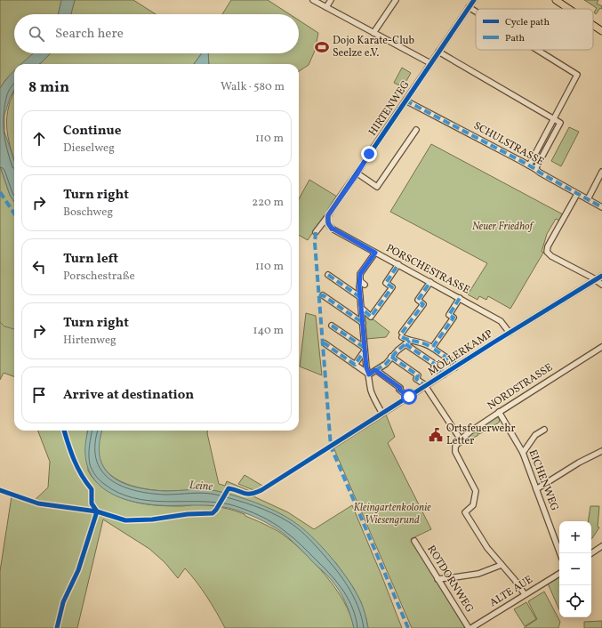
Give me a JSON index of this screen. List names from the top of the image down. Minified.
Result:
{"streets":{"street":["HIRTENWEG","SCHULSTRASSE","PORSCHESTRASSE","MÖLLERKAMP","NORDSTRASSE","EICHENWEG","ROTDORNWEG","ALTE AUE"]},"crossings":[["HIRTENWEG","SCHULSTRASSE"],["HIRTENWEG","PORSCHESTRASSE"],["PORSCHESTRASSE","MÖLLERKAMP"],["NORDSTRASSE","EICHENWEG"],["ROTDORNWEG","ALTE AUE"]],"water":["Leine"],"parks":["Neuer Friedhof","Kleingartenkolonie Wiesengrund"],"places":{"sports":["Dojo Karate-Club Seelze e.V."],"public building":["Ortsfeuerwehr Letter"]},"legend":["Cycle path","Path"],"page":{"search":"Search here","heading":["8 min","Walk · 580 m"],"list":[["Continue","Dieselweg","110 m"],["Turn right","Boschweg","220 m"],["Turn left","Porschestraße","110 m"],["Turn right","Hirtenweg","140 m"],"Arrive at destination"],"map_buttons":["+","−"]}}
